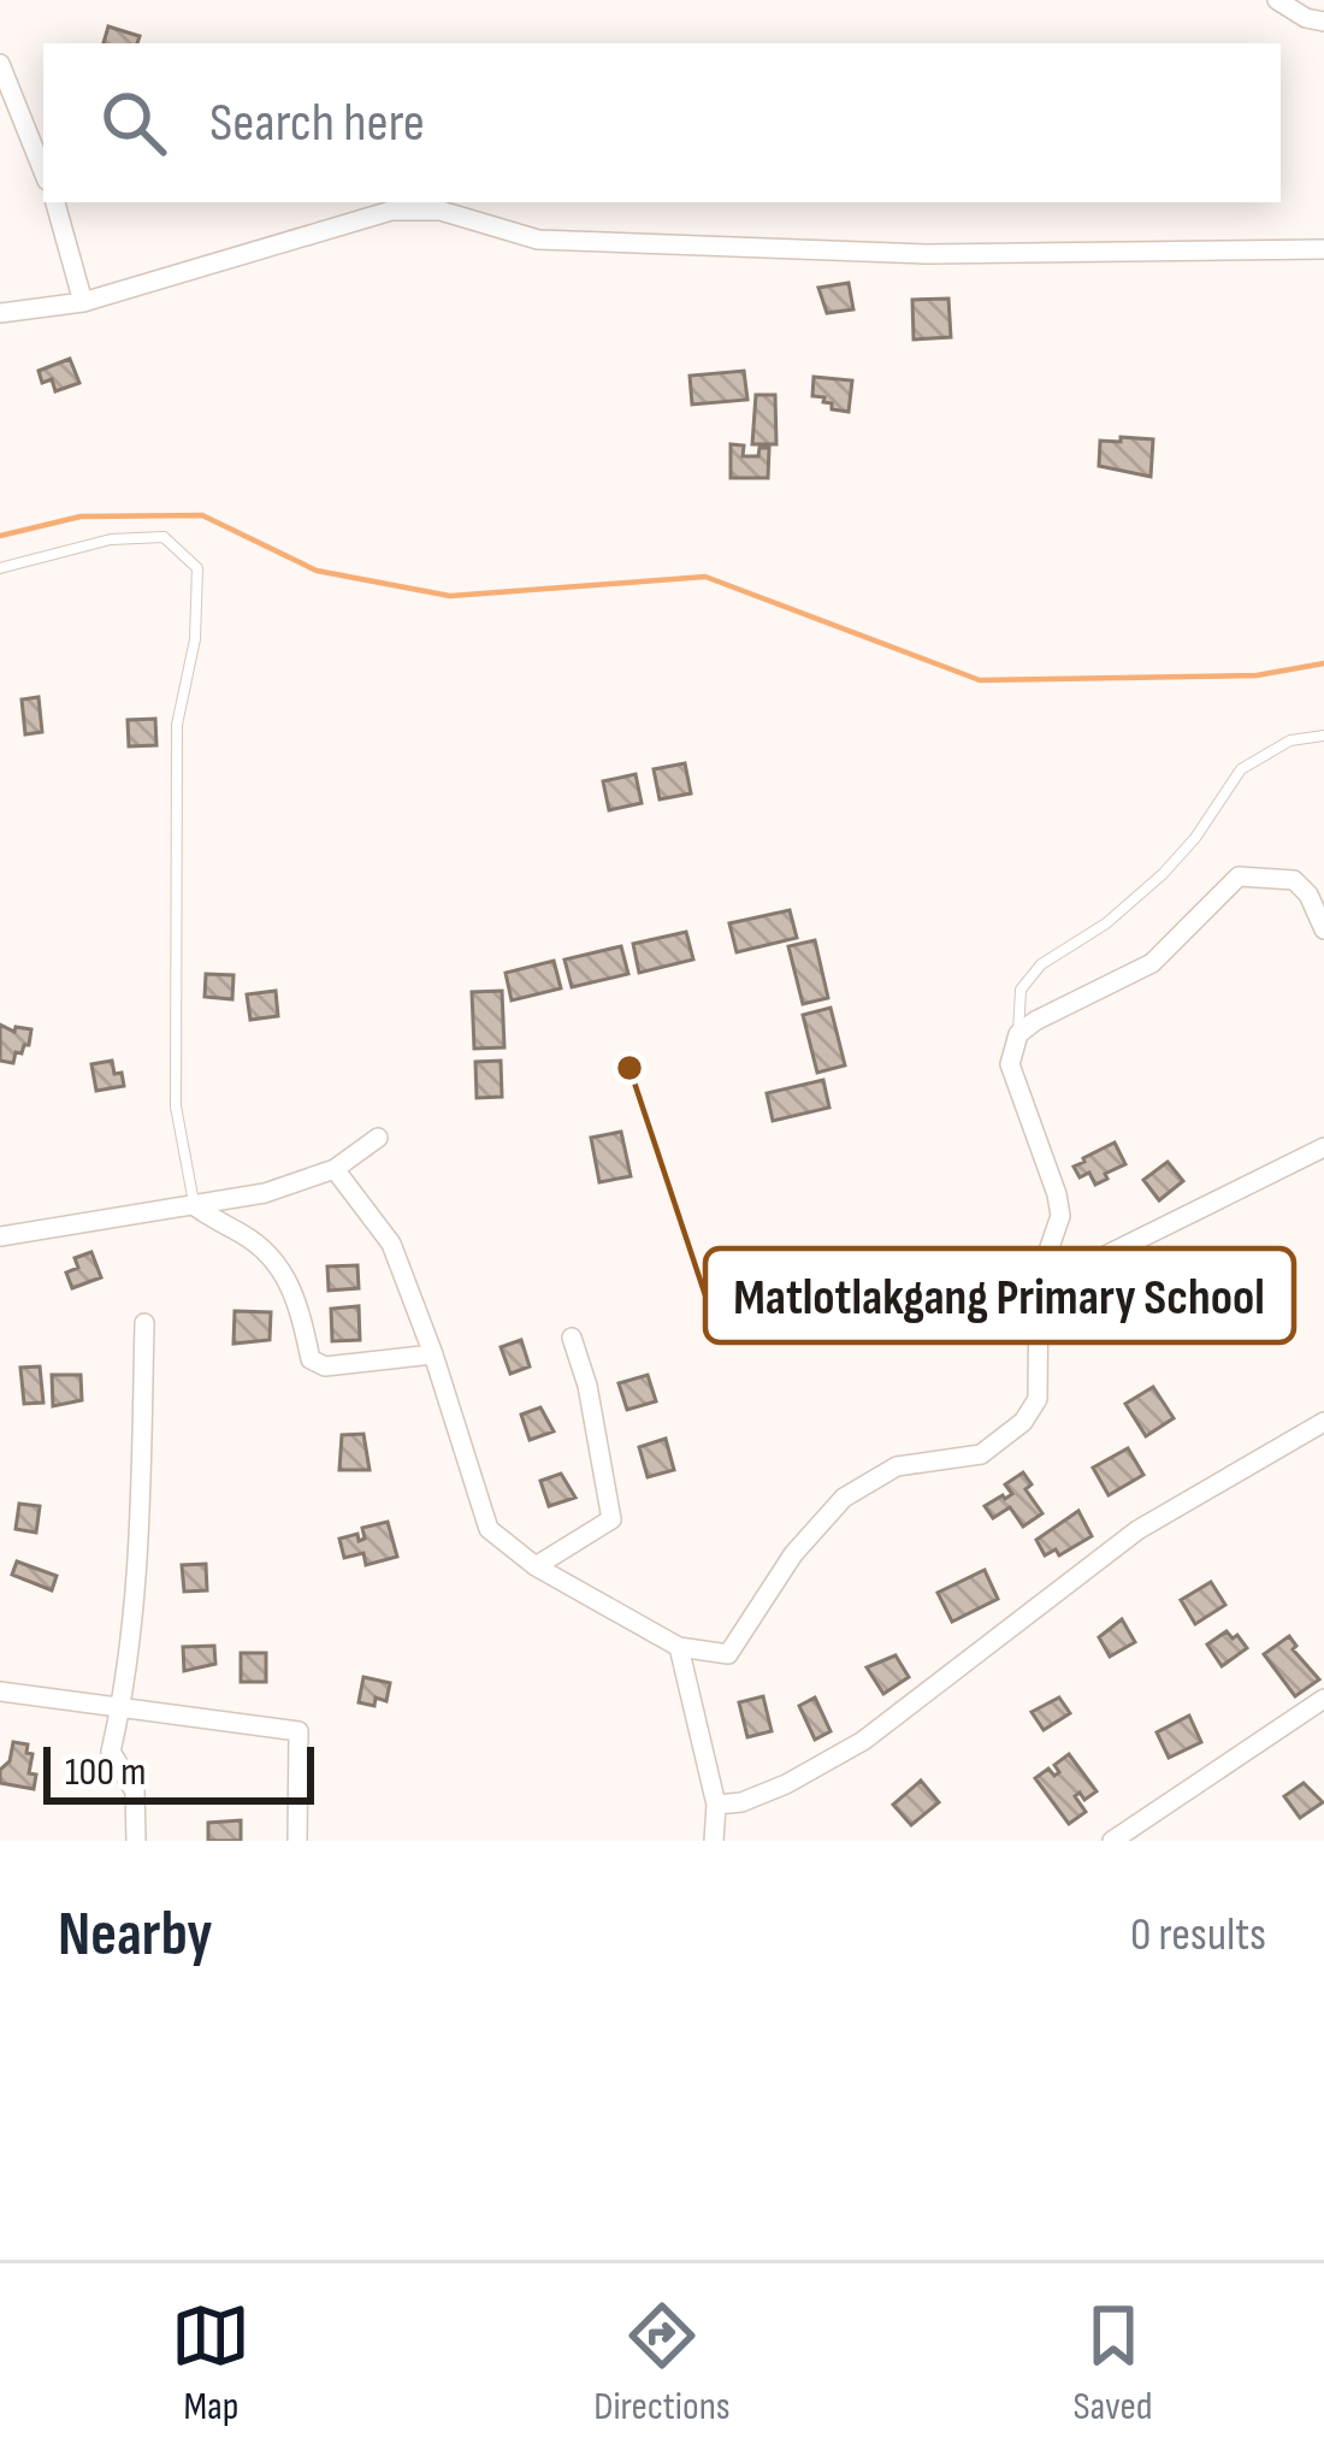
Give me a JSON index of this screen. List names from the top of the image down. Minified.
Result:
{"places":["Matlotlakgang Primary School"],"scale_bar":"100 m","page":{"search":"Search here","scale":"100 m","heading":["Nearby","0 results"],"nav":["Map","Directions","Saved"]}}
